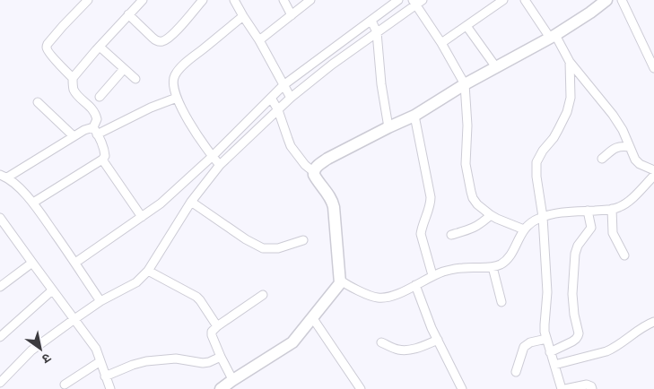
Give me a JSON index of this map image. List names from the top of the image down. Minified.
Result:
{"north":"bottom right"}
